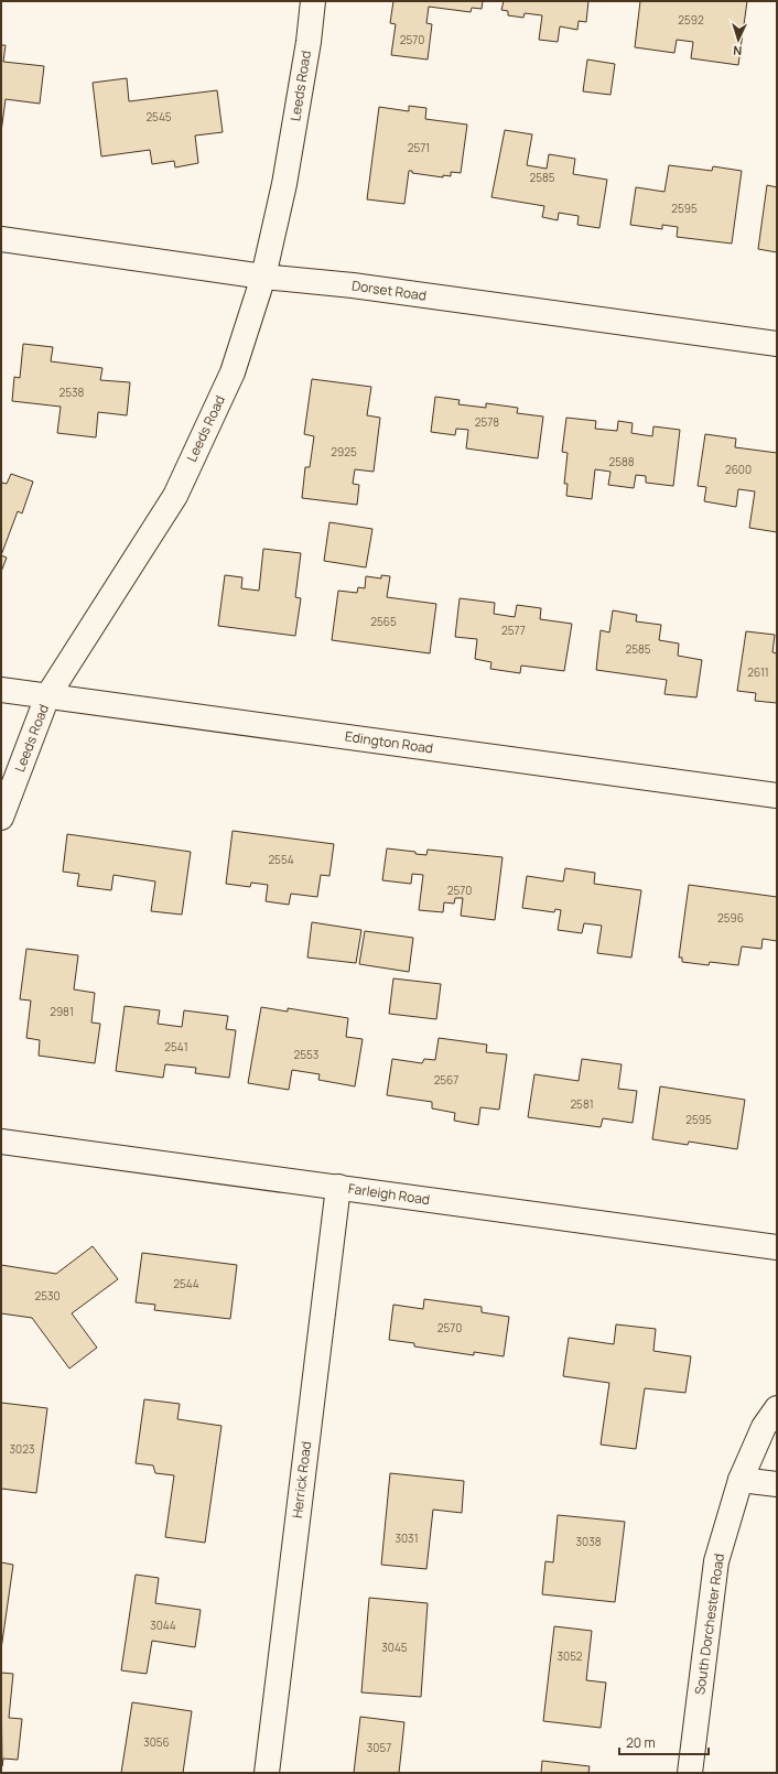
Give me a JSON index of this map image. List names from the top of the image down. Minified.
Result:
{"streets":{"street":["Leeds Road","Dorset Road","Edington Road","Farleigh Road","Herrick Road","South Dorchester Road"]},"crossings":[["Leeds Road","Dorset Road"],["Leeds Road","Edington Road"],["Farleigh Road","Herrick Road"]],"house_numbers":["2592","2570","2545","2571","2585","2595","2538","2578","2925","2588","2600","2565","2577","2585","2611","2554","2570","2596","2981","2541","2553","2567","2581","2595","2544","2530","2570","3023","3031","3038","3044","3045","3052","3056","3057"],"scale_bar":"20 m","north":"bottom"}
